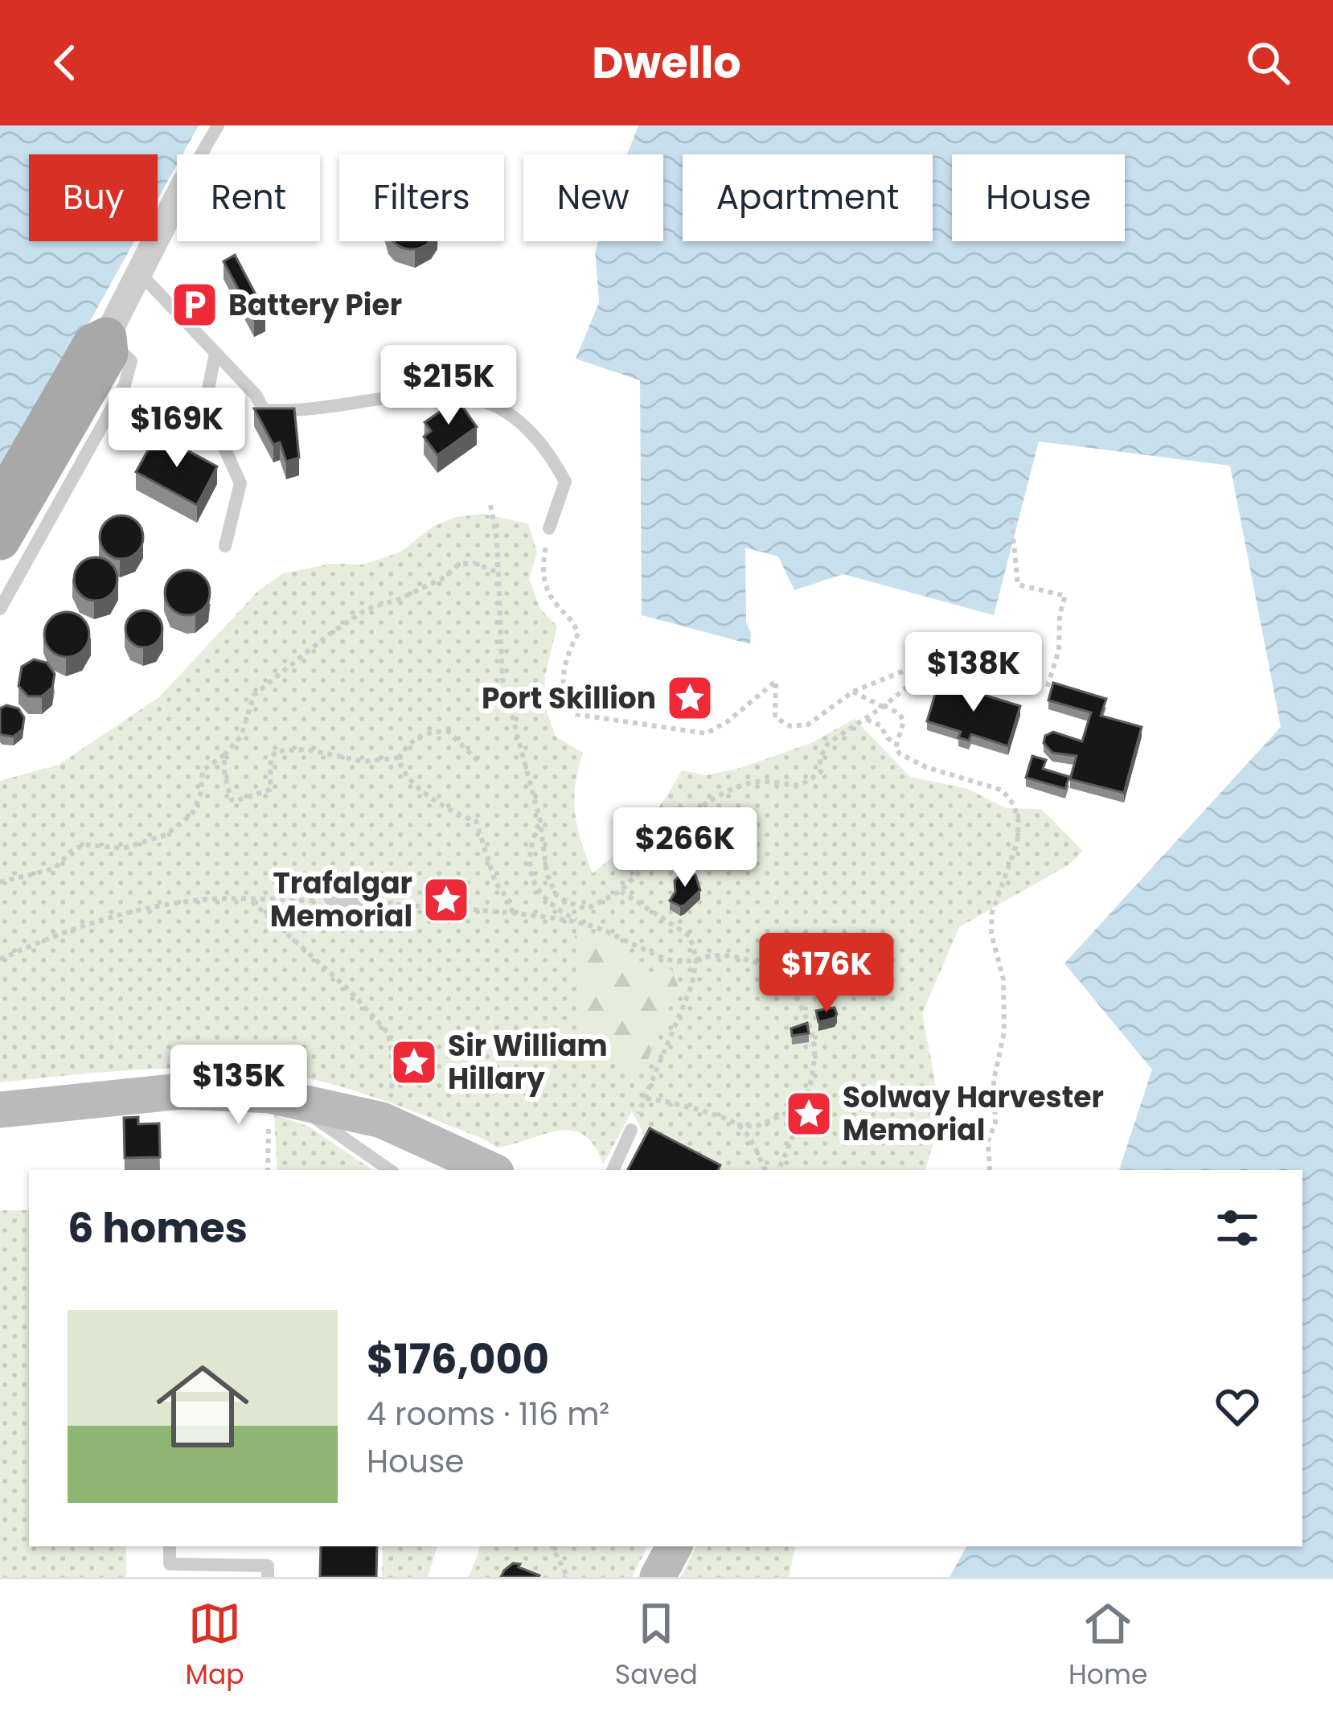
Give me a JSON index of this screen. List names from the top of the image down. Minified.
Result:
{"places":{"parking":["Battery Pier"],"place":["Port Skillion","Trafalgar Memorial","Sir William Hillary","Solway Harvester Memorial"]},"page":{"header":"Dwello","chip":["Buy","Rent","Filters","New","Apartment","House"],"price":["$215K","$169K","$138K","$266K","$176K","$135K"],"heading":"6 homes","list":[{"name":"$176,000","note":"4 rooms · 116 m² · House"}],"tabs":["Map","Saved","Home"]}}
